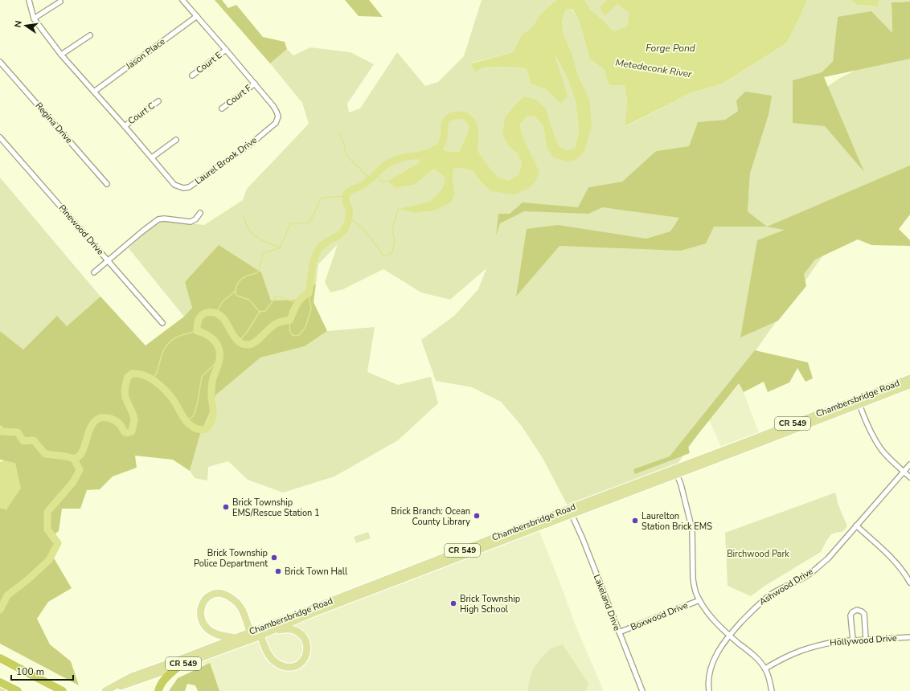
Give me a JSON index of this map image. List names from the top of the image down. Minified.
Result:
{"streets":{"main road":["Chambersbridge Road","CR 549"],"street":["Jason Place","Court E","Court F","Court C","Regina Drive","Laurel Brook Drive","Pinewood Drive","Ashwood Drive","Lakeland Drive","Boxwood Drive","Hollywood Drive"]},"crossings":[["Jason Place","Laurel Brook Drive"],["Court E","Laurel Brook Drive"],["Court F","Laurel Brook Drive"],["Court C","Laurel Brook Drive"],["Chambersbridge Road","Lakeland Drive"],["Lakeland Drive","Boxwood Drive"]],"water":["Forge Pond","Metedeconk River"],"parks":["Birchwood Park"],"places":["Brick Township EMS/Rescue Station 1","Brick Branch: Ocean County Library","Laurelton Station Brick EMS","Brick Township Police Department","Brick Town Hall","Brick Township High School"],"scale_bar":"100 m","north":"left"}
